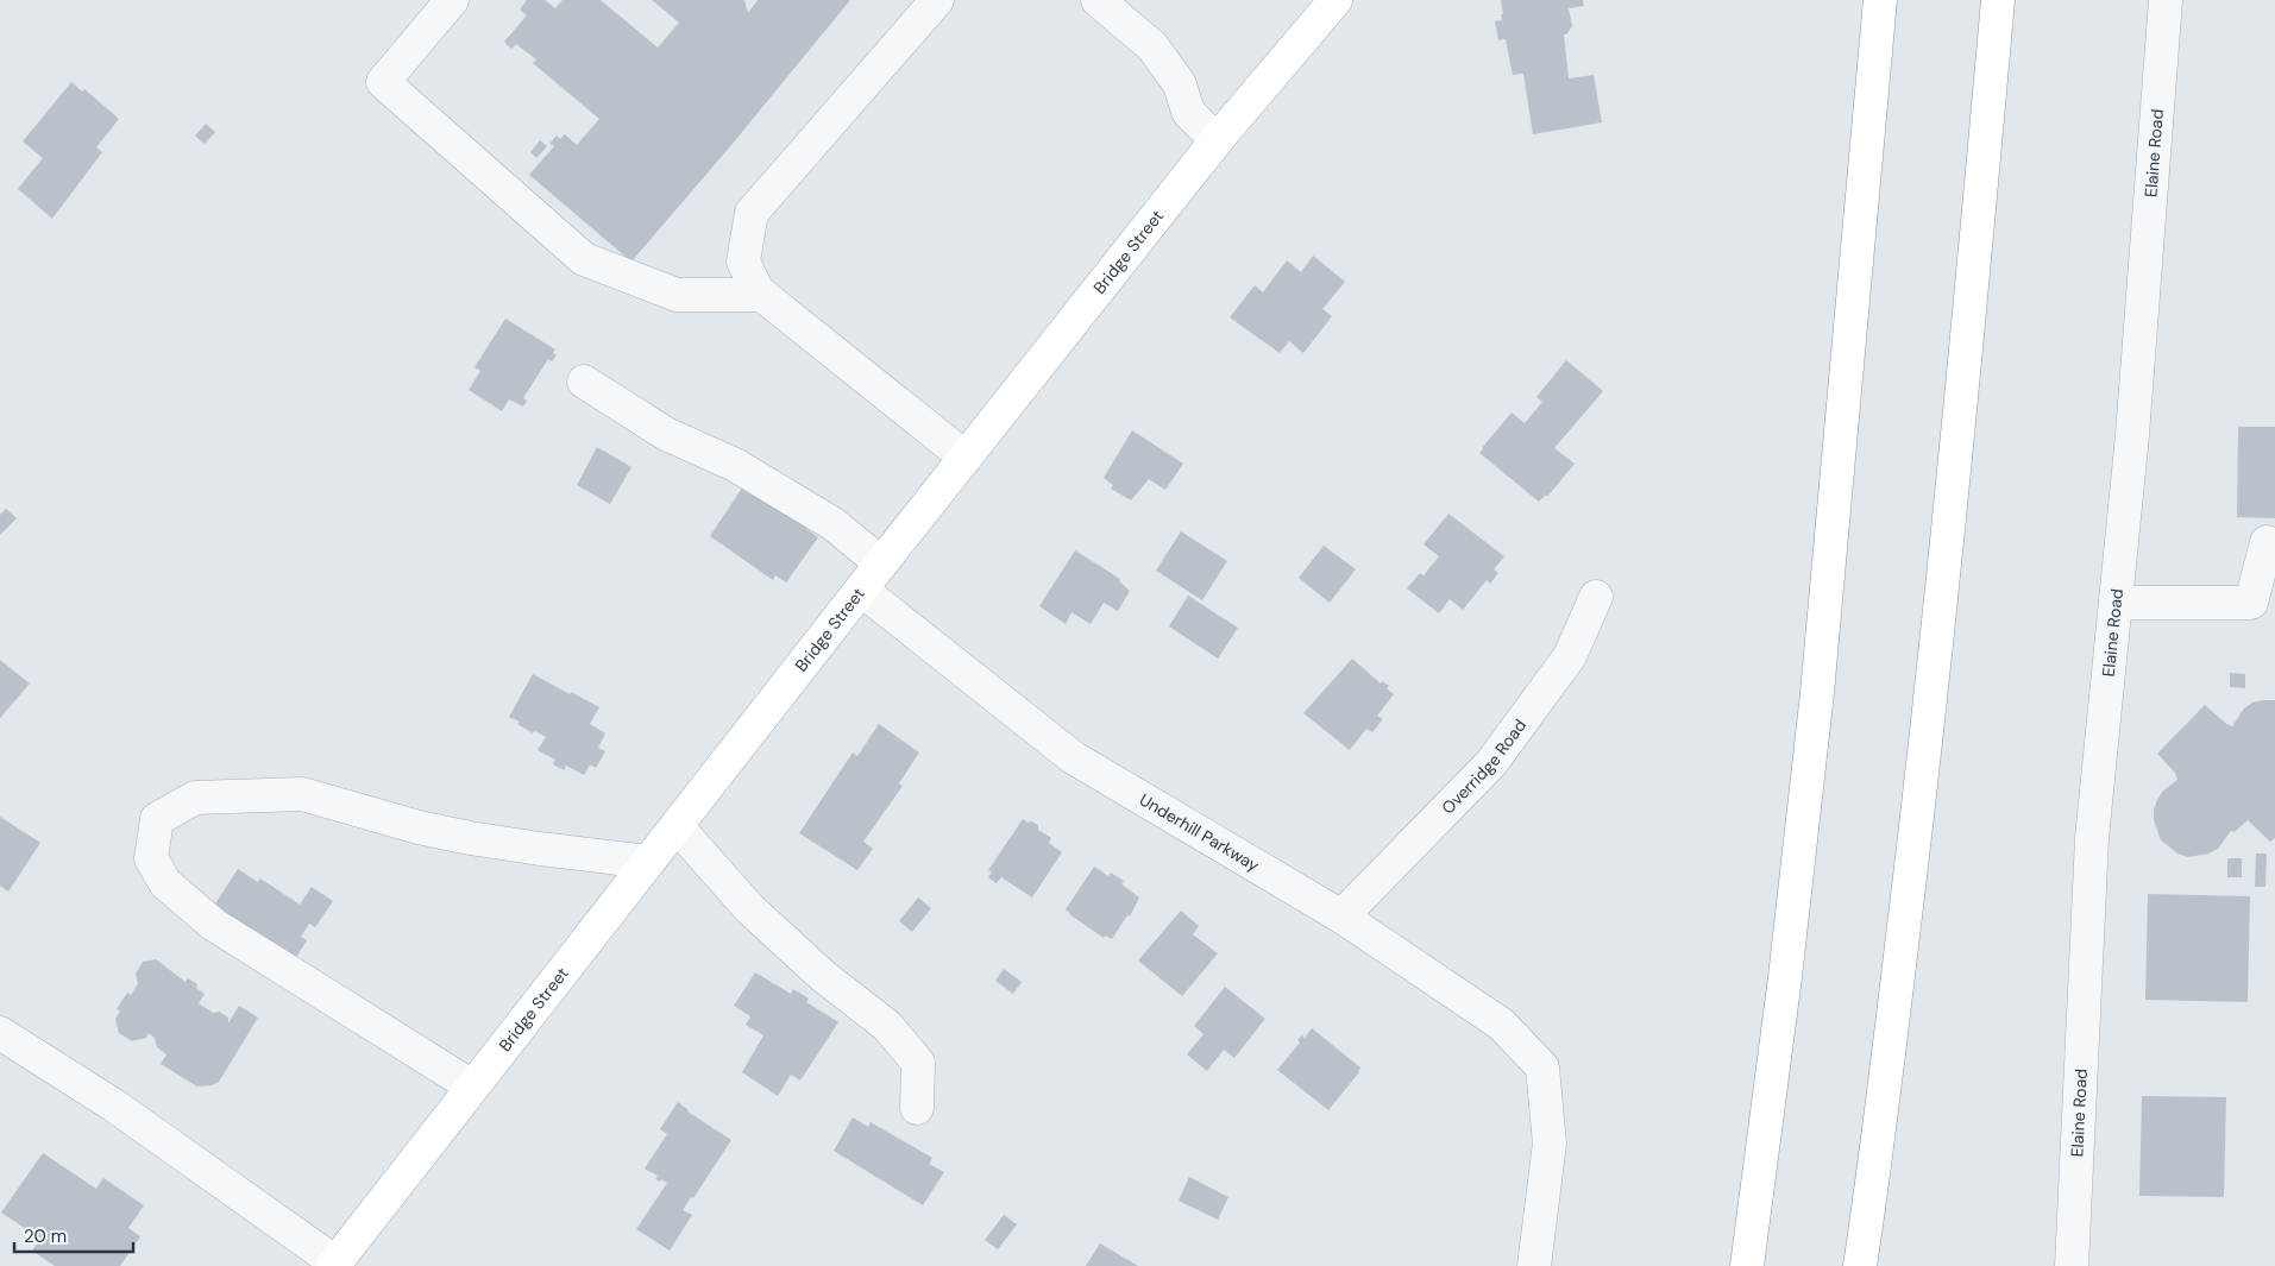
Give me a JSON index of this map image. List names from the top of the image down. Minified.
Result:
{"streets":{"main road":["Bridge Street"],"street":["Elaine Road","Overridge Road","Underhill Parkway"]},"crossings":[["Bridge Street","Underhill Parkway"],["Overridge Road","Underhill Parkway"]],"scale_bar":"20 m"}
